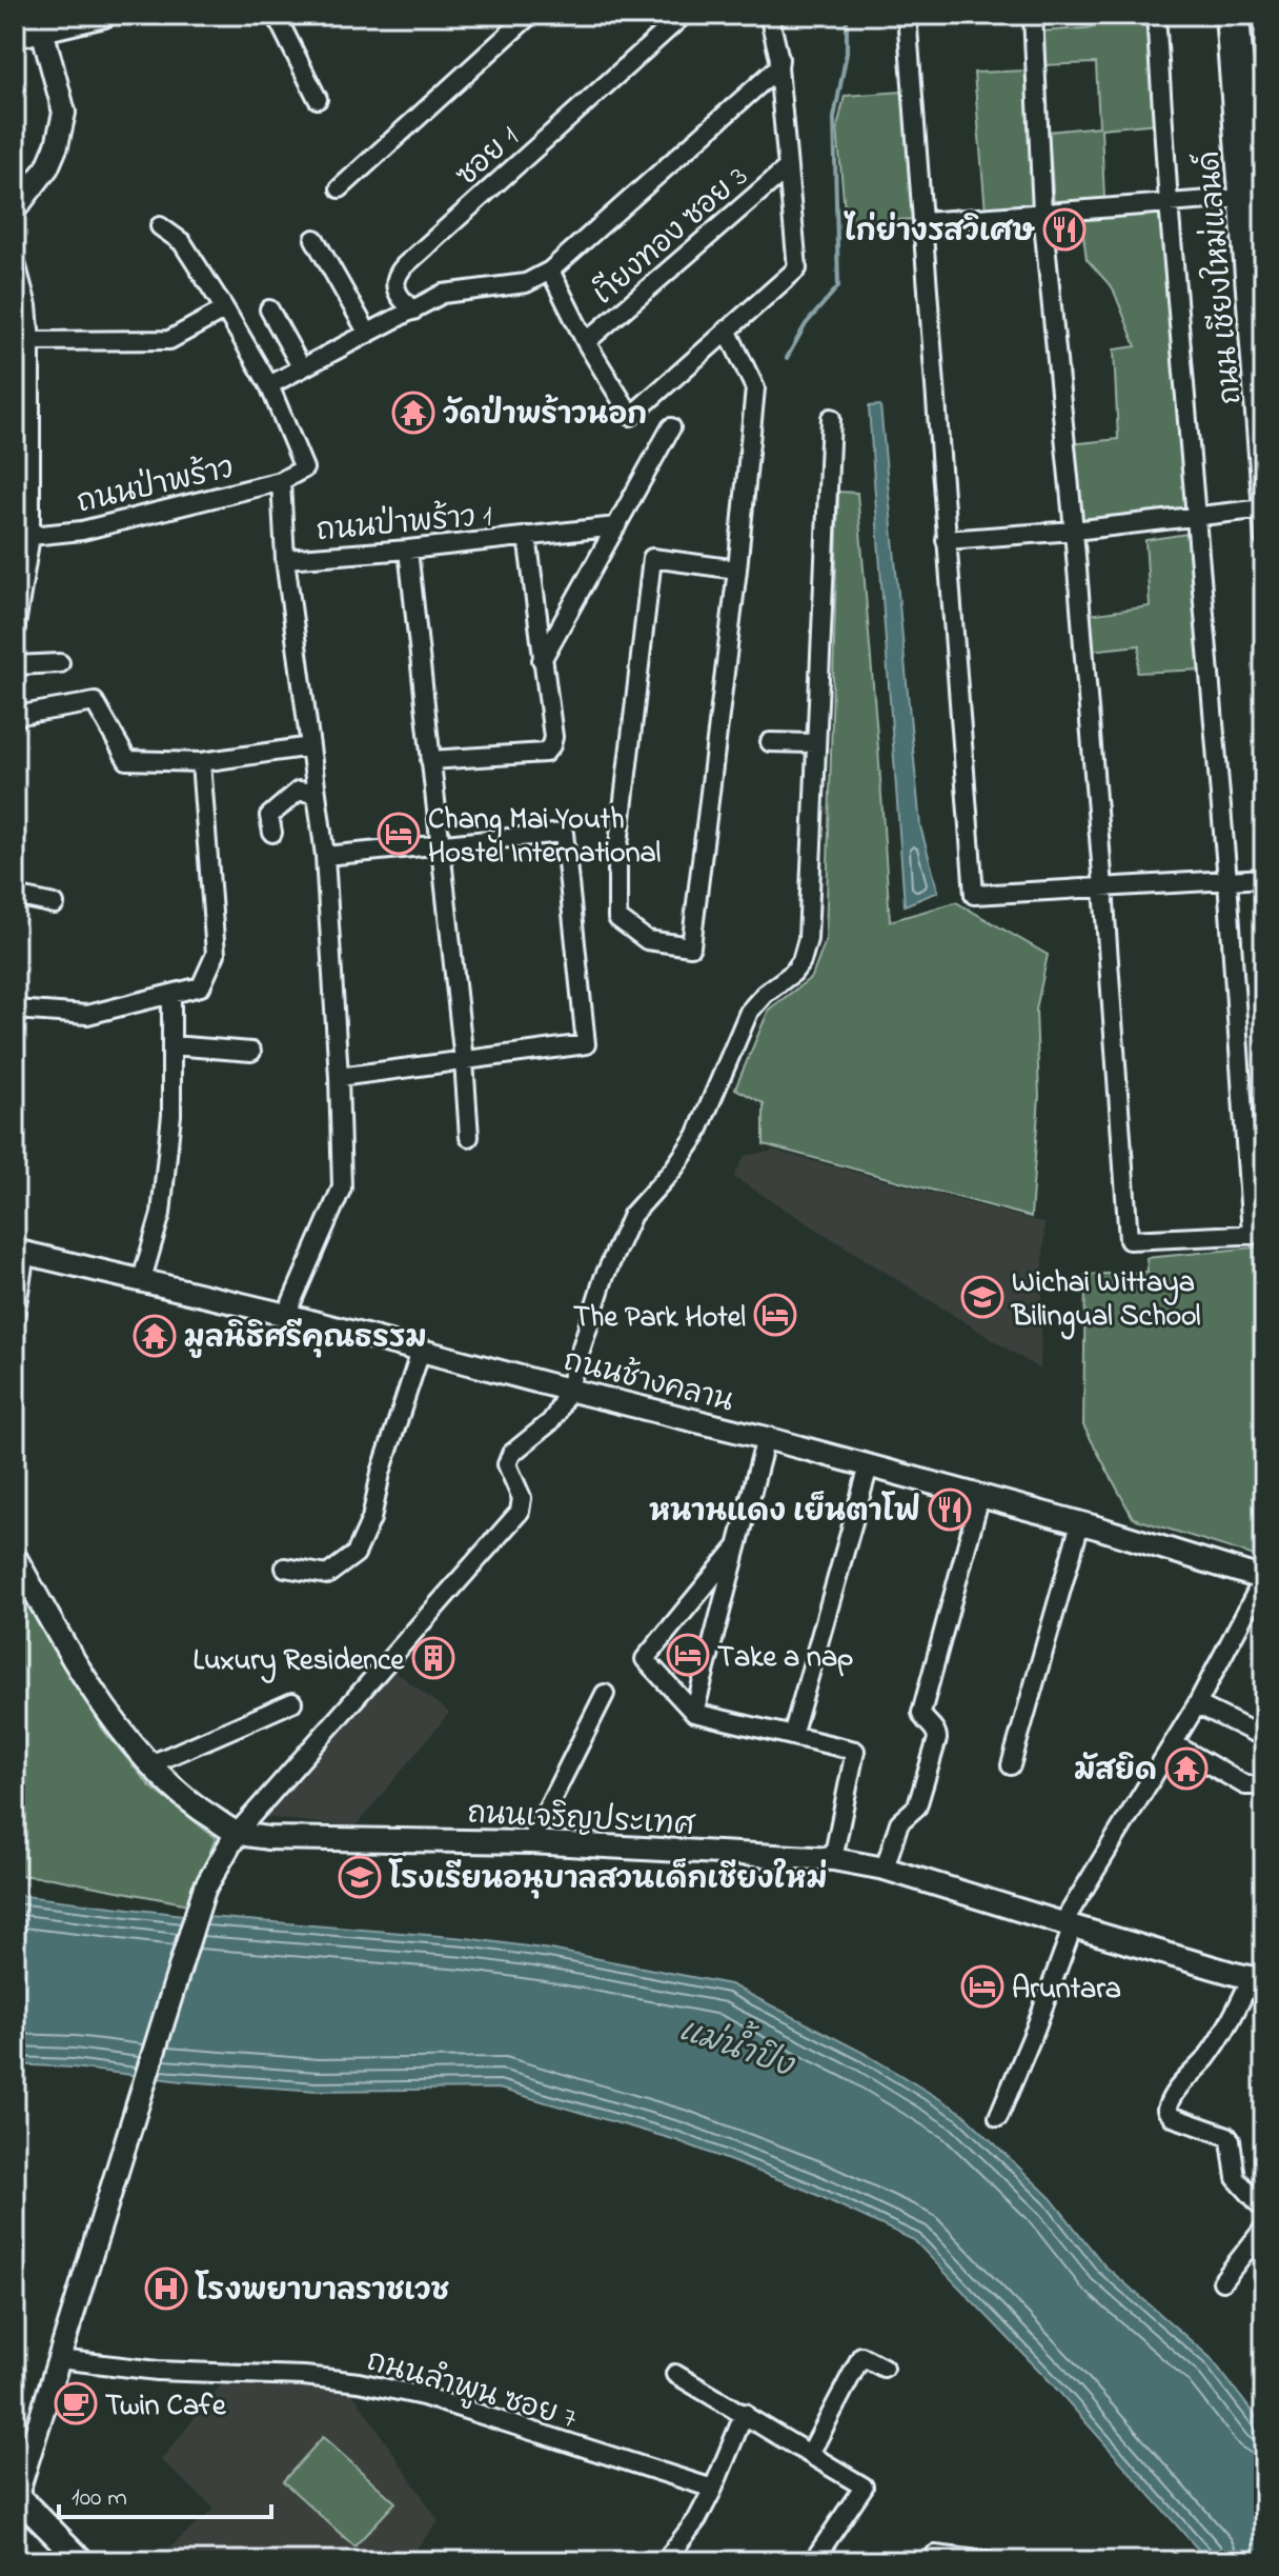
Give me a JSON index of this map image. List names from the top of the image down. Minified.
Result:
{"streets":{"street":["ซอย 1","เาียงทอง ซอย 3","ถนน เชียงใหม่แลนด์","ถนนป่าพร้าว","ถนนป่าพร้าว 1","ถนนช้างคลาน","ถนนเจริญประเทศ","ถนนลำพูน ซอย 7"]},"water":["แม่น้ำปิง"],"places":{"restaurant":["ไก่ย่างรสวิเศษ","หนานแดง เย็นตาโฟ"],"temple":["วัดป่าพร้าวนอก","มูลนิธิศรีคุณธรรม","มัสยิด"],"hotel":["Chang Mai Youth Hostel International","The Park Hotel","Take a nap","Aruntara"],"school or university":["Wichai Wittaya Bilingual School","โรงเรียนอนุบาลสวนเด็กเชียงใหม่"],"building":["Luxury Residence"],"hospital":["โรงพยาบาลราชเวช"],"cafe":["Twin Cafe"]},"scale_bar":"100 m"}
